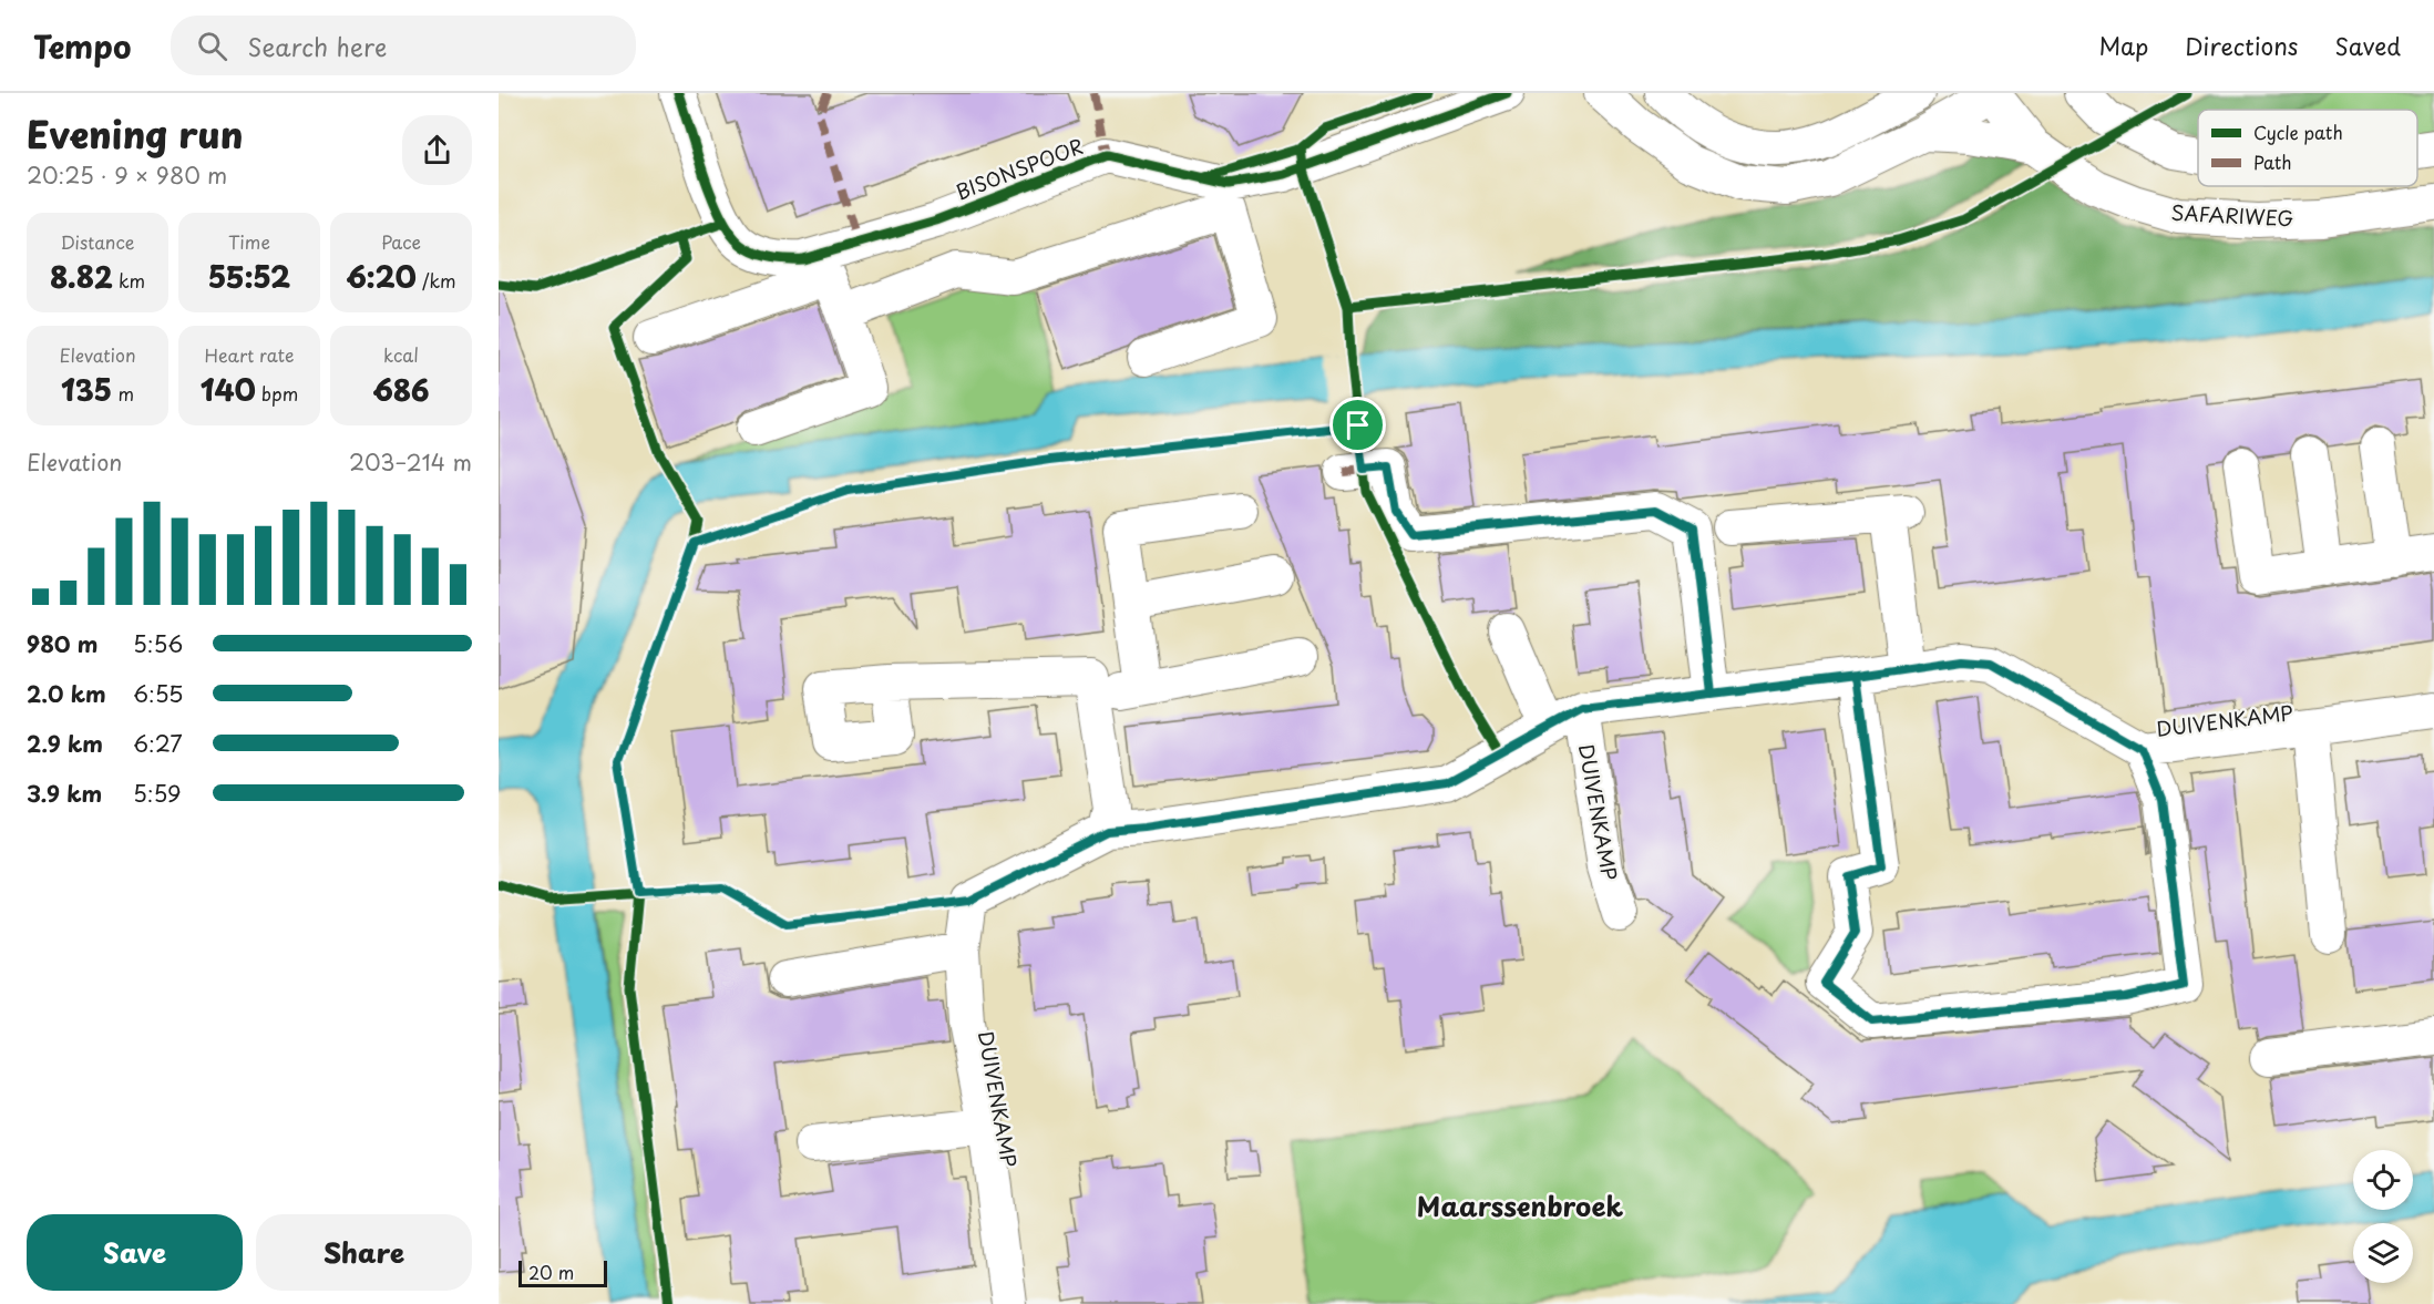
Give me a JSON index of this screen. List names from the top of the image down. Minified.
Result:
{"streets":{"street":["BISONSPOOR","SAFARIWEG","DUIVENKAMP"]},"districts":["Maarssenbroek"],"legend":["Cycle path","Path"],"scale_bar":"20 m","page":{"header":"Tempo","search":"Search here","nav":["Map","Directions","Saved"],"heading":["Evening run","20:25 · 9 × 980 m"],"stats":[["Distance","8.82 km"],["Time","55:52"],["Pace","6:20 /km"],["Elevation","135 m"],["Heart rate","140 bpm"],["kcal","686"]],"chart":["Elevation","203–214 m"],"list":[{"name":"980 m","note":"5:56"},{"name":"2.0 km","note":"6:55"},{"name":"2.9 km","note":"6:27"},{"name":"3.9 km","note":"5:59"}],"buttons":["Save","Share"],"scale":"20 m"}}
